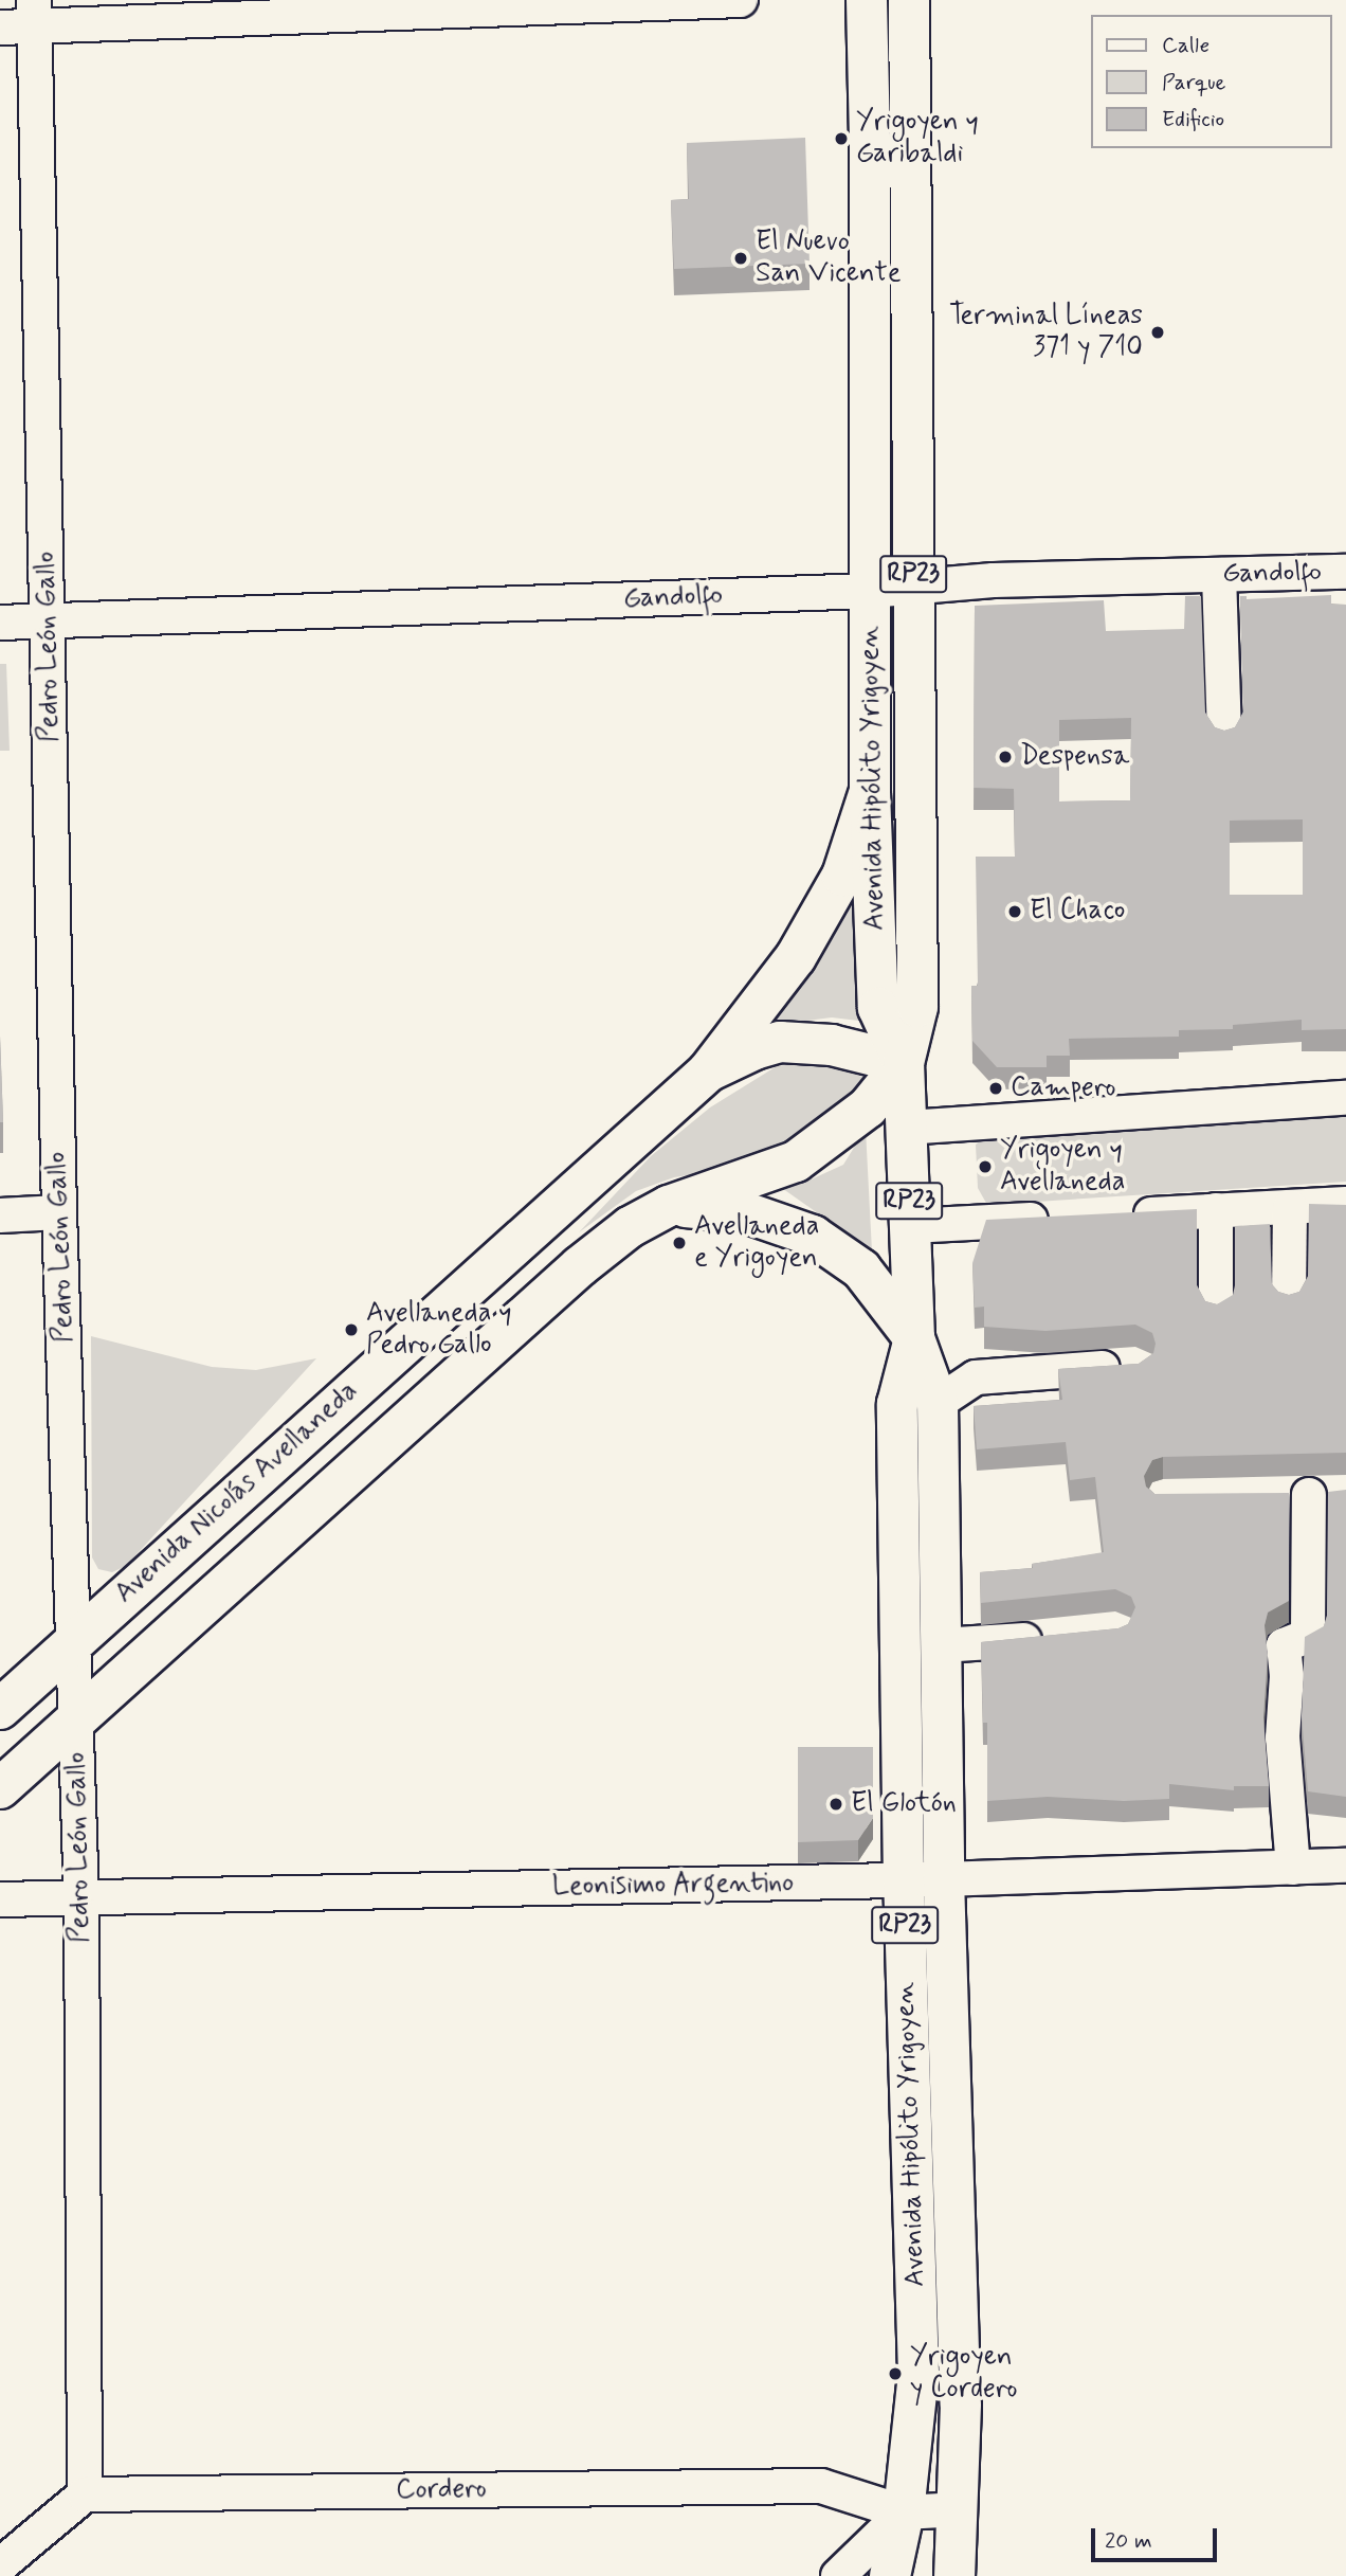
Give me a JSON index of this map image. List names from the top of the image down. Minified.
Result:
{"streets":{"main road":["RP23","Avenida Hipólito Yrigoyen","Avenida Nicolás Avellaneda"],"street":["Gandolfo","Pedro León Gallo","Leonisimo Argentino","Cordero"]},"crossings":[["Gandolfo","Pedro León Gallo"],["Gandolfo","Avenida Hipólito Yrigoyen"],["Pedro León Gallo","Avenida Nicolás Avellaneda"],["Pedro León Gallo","Leonisimo Argentino"],["Pedro León Gallo","Cordero"],["Avenida Hipólito Yrigoyen","Avenida Nicolás Avellaneda"],["Avenida Hipólito Yrigoyen","Leonisimo Argentino"],["Avenida Hipólito Yrigoyen","Cordero"]],"places":["Yrigoyen y Garibaldi","El Nuevo San Vicente","Terminal Líneas 371 y 710","Despensa","El Chaco","Campero","Yrigoyen y Avellaneda","Avellaneda e Yrigoyen","Avellaneda y Pedro Gallo","El Glotón","Yrigoyen y Cordero"],"legend":["Calle","Parque","Edificio"],"scale_bar":"20 m"}
